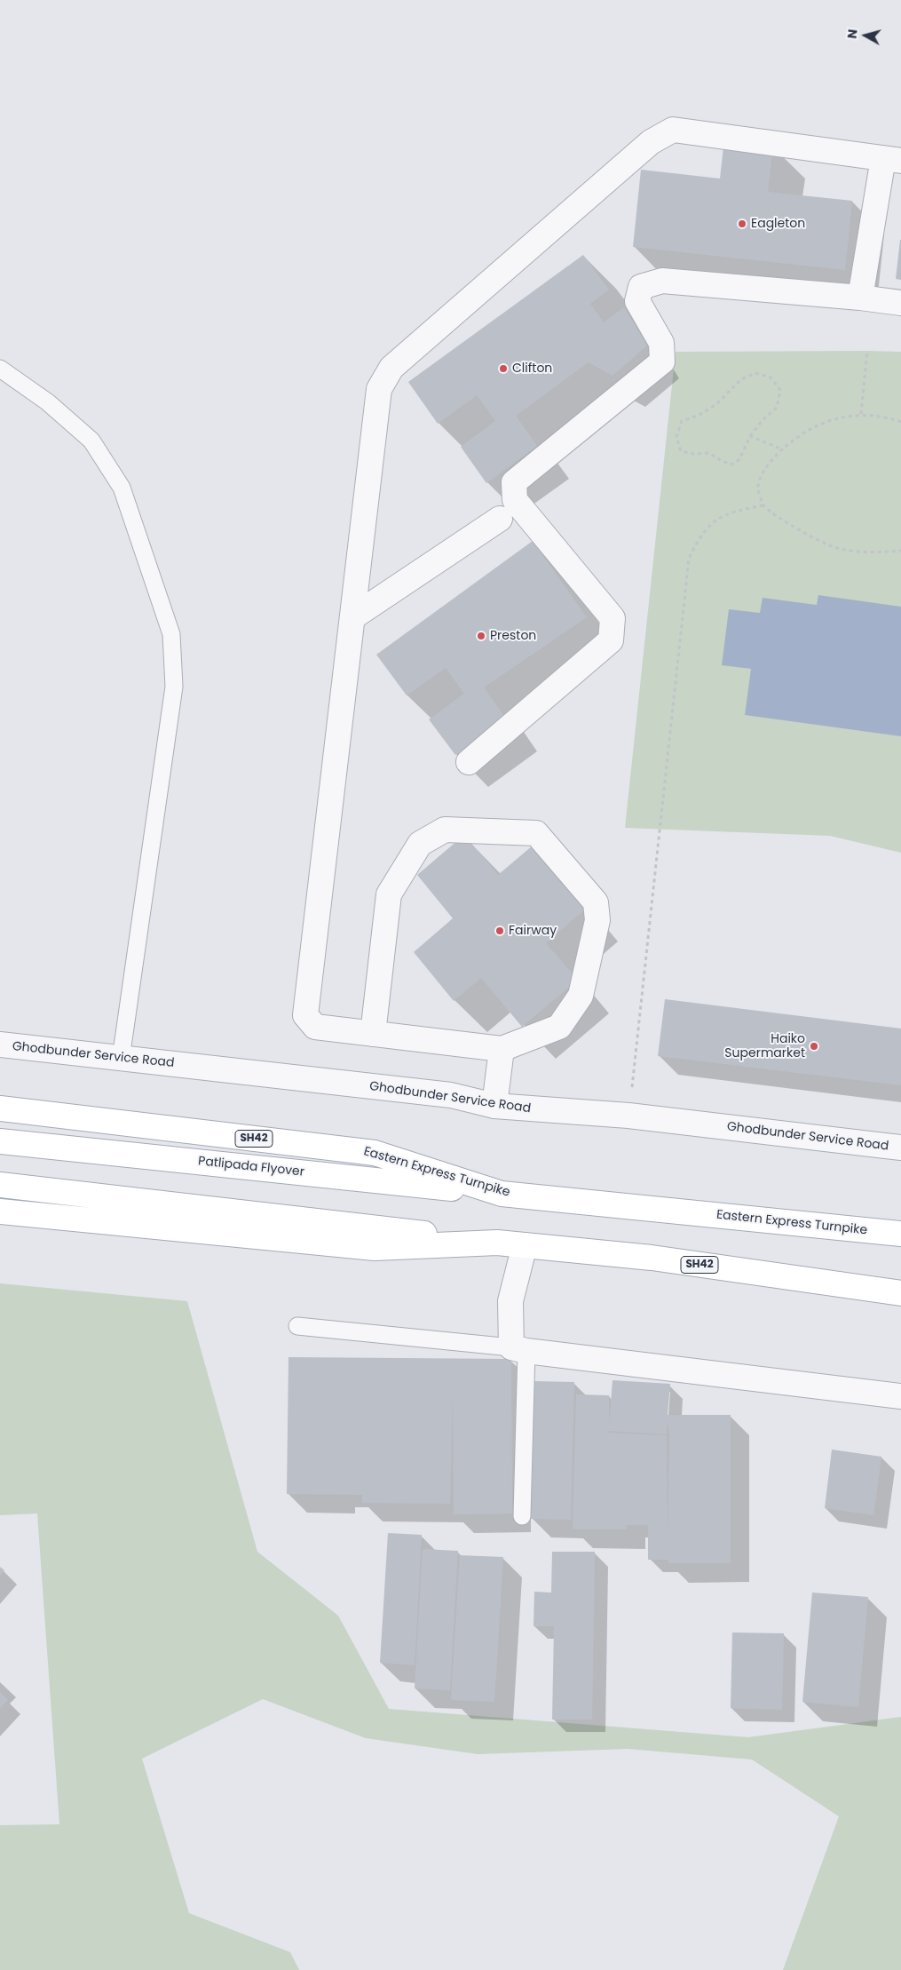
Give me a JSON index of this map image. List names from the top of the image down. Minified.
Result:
{"streets":{"main road":["SH42","Patlipada Flyover","Eastern Express Turnpike"],"street":["Ghodbunder Service Road"]},"crossings":[["Patlipada Flyover","Eastern Express Turnpike"]],"places":["Eagleton","Clifton","Preston","Fairway","Haiko Supermarket"],"north":"left"}
